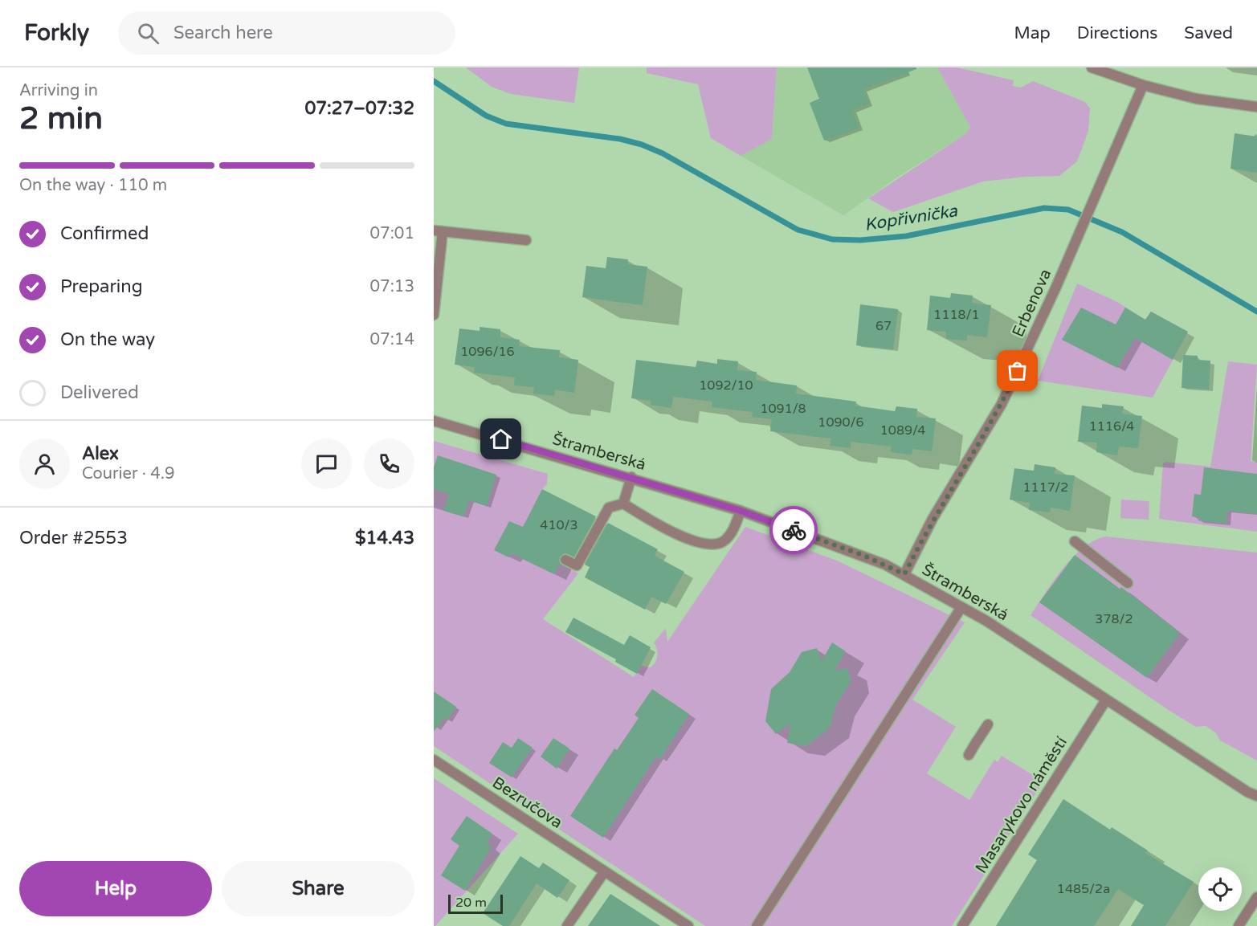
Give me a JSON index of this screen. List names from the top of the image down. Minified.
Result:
{"streets":{"street":["Erbenova","Štramberská","Bezručova","Masarykovo náměstí"]},"crossings":[["Erbenova","Štramberská"],["Štramberská","Masarykovo náměstí"]],"water":["Kopřivnička"],"house_numbers":["1118/1","67","1096/16","1092/10","1091/8","1090/6","1116/4","1089/4","1117/2","410/3","378/2","1485/2a"],"scale_bar":"20 m","page":{"header":"Forkly","search":"Search here","nav":["Map","Directions","Saved"],"heading":["2 min","Arriving in","07:27–07:32"],"panel":["Alex","Courier · 4.9","Order #2553","$14.43"],"bar":"On the way · 110 m","list":[["Confirmed","07:01"],["Preparing","07:13"],["On the way","07:14"],"Delivered"],"buttons":["Help","Share"],"scale":"20 m"}}
